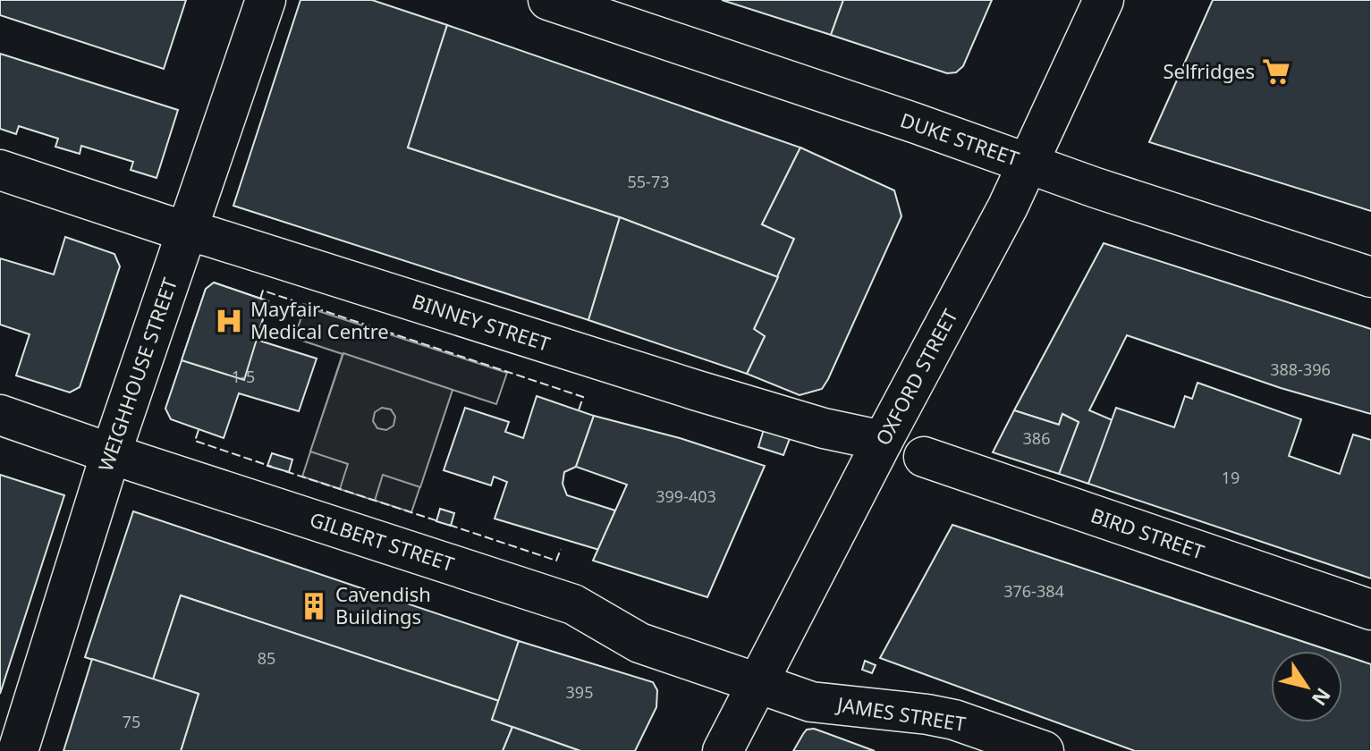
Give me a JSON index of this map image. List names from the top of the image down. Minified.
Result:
{"streets":{"street":["DUKE STREET","BINNEY STREET","WEIGHHOUSE STREET","OXFORD STREET","BIRD STREET","GILBERT STREET","JAMES STREET"]},"crossings":[["DUKE STREET","OXFORD STREET"],["BINNEY STREET","WEIGHHOUSE STREET"],["BINNEY STREET","OXFORD STREET"],["WEIGHHOUSE STREET","GILBERT STREET"],["OXFORD STREET","GILBERT STREET"],["OXFORD STREET","JAMES STREET"],["GILBERT STREET","JAMES STREET"]],"places":{"supermarket":["Selfridges"],"hospital":["Mayfair Medical Centre"],"building":["Cavendish Buildings"]},"house_numbers":["55-73","388-396","1-5","386","19","399-403","376-384","85","395","75"],"north":"bottom right"}
